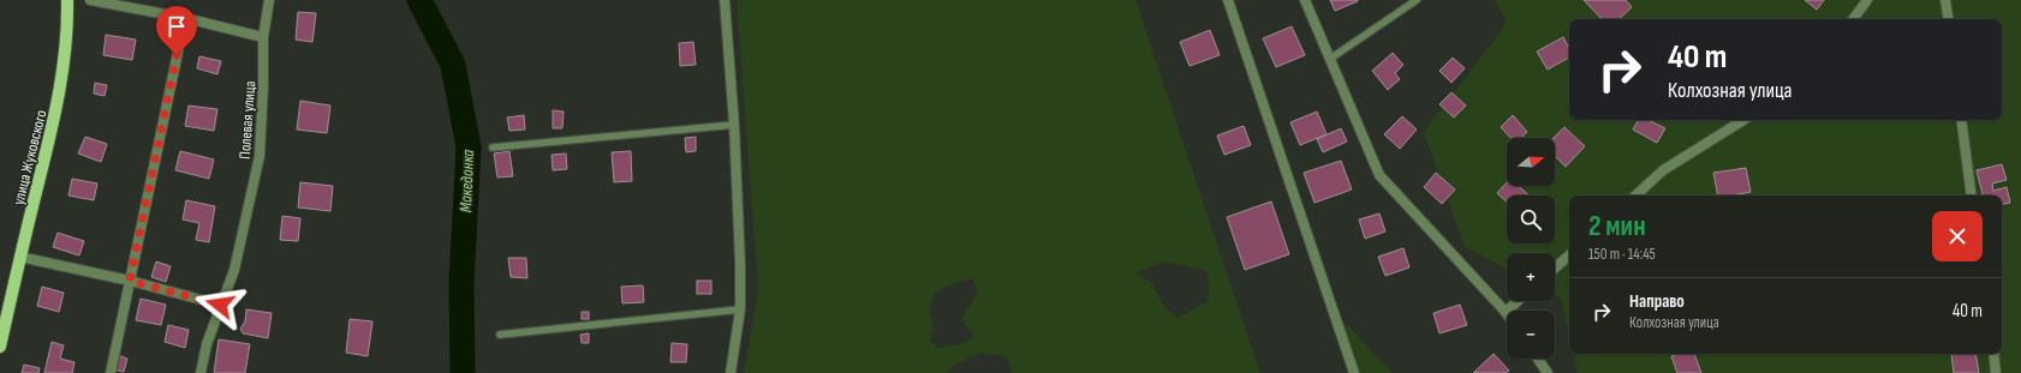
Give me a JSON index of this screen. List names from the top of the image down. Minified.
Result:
{"streets":{"main road":["улица Жуковского"],"street":["Полевая улица"]},"water":["Македонка"],"north":"right","page":{"turn":["40 m","Колхозная улица"],"map_buttons":["+","−"],"heading":["2 мин","150 m · 14:45"],"list":[{"name":"Направо","note":"Колхозная улица","value":"40 m"}]}}
